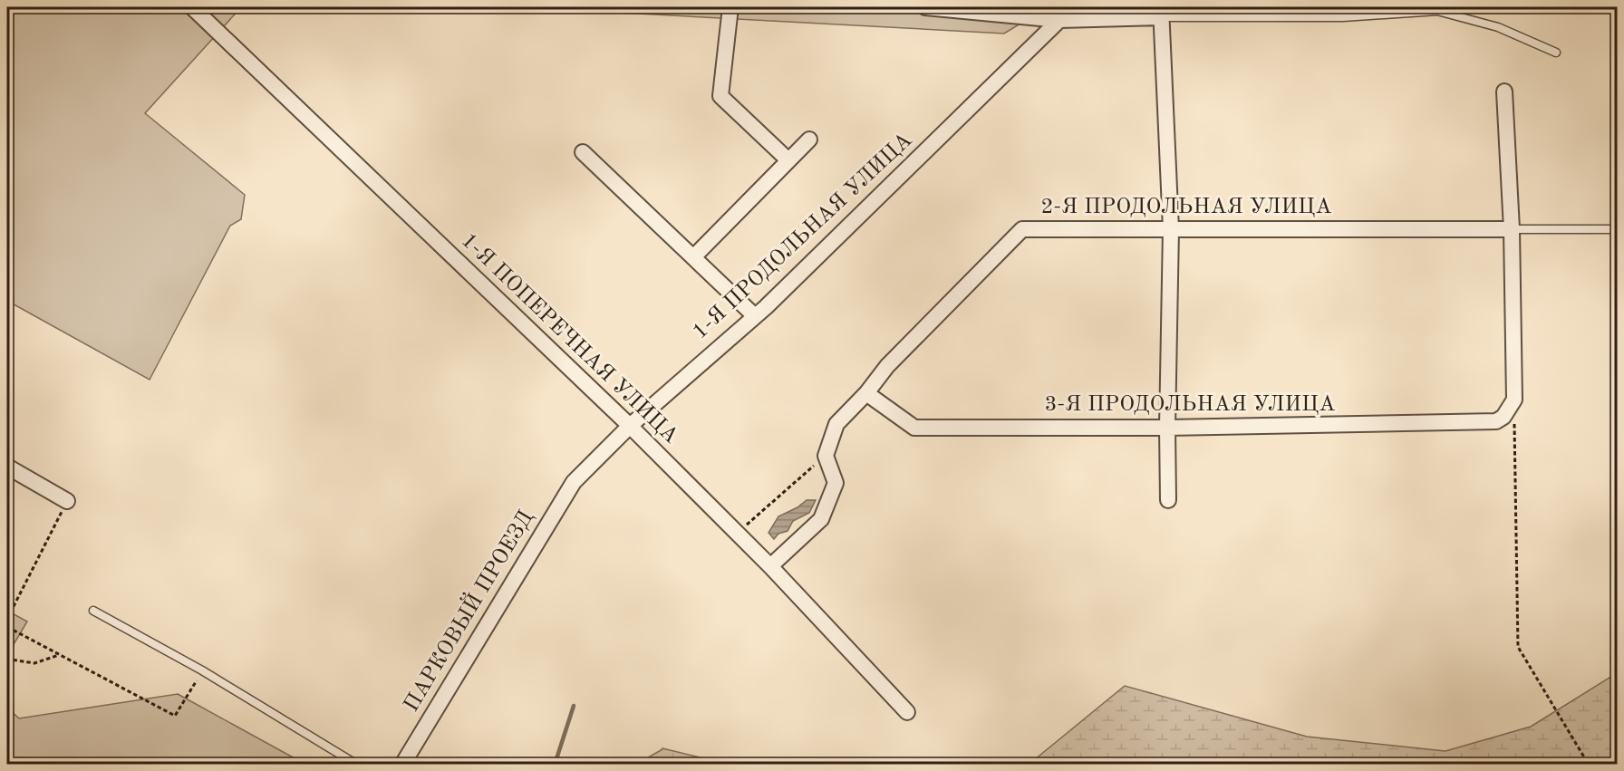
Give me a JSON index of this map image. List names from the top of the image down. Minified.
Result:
{"streets":{"street":["2-Я ПРОДОЛЬНАЯ УЛИЦА","1-Я ПРОДОЛЬНАЯ УЛИЦА","1-Я ПОПЕРЕЧНАЯ УЛИЦА","3-Я ПРОДОЛЬНАЯ УЛИЦА","ПАРКОВЫЙ ПРОЕЗД"]},"crossings":[["2-Я ПРОДОЛЬНАЯ УЛИЦА","3-Я ПРОДОЛЬНАЯ УЛИЦА"],["1-Я ПРОДОЛЬНАЯ УЛИЦА","1-Я ПОПЕРЕЧНАЯ УЛИЦА"],["1-Я ПРОДОЛЬНАЯ УЛИЦА","ПАРКОВЫЙ ПРОЕЗД"]]}
